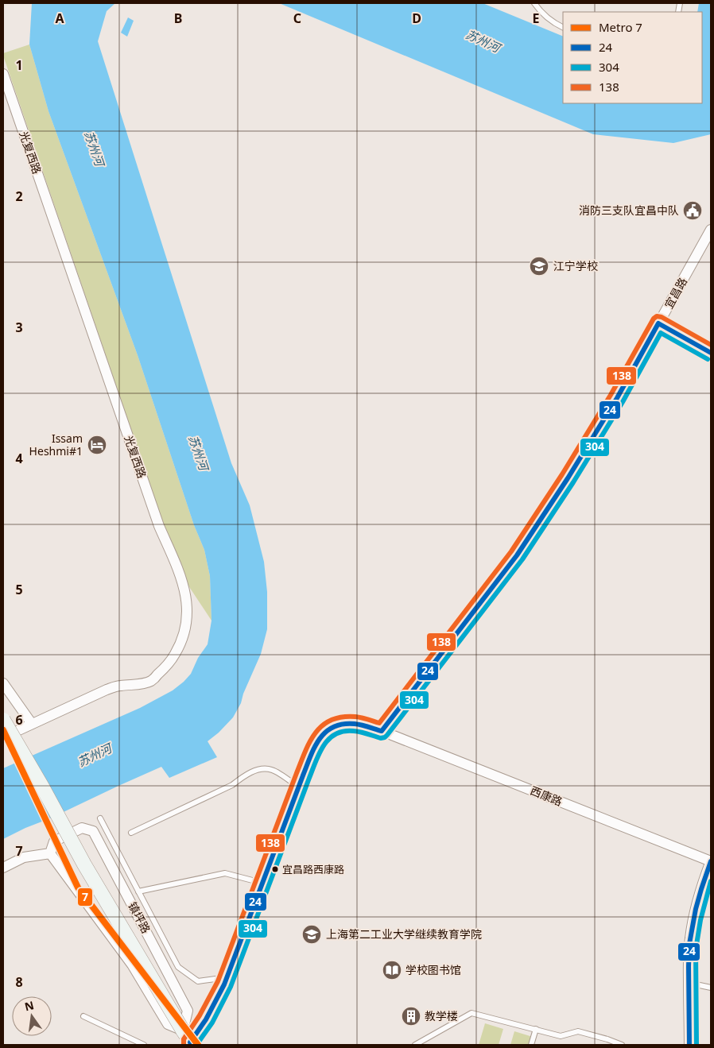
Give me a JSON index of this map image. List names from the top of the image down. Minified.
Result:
{"streets":{"main road":["镇坪路"],"street":["光复西路","宜昌路","西康路"]},"crossings":[["宜昌路","西康路"]],"water":["苏州河"],"places":{"public building":["消防三支队宜昌中队"],"school or university":["江宁学校","上海第二工业大学继续教育学院"],"hotel":["Issam Heshmi#1"],"other":["宜昌路西康路"],"library":["学校图书馆"],"building":["教学楼"]},"lines":["transit line 138","transit line 24","transit line 304","metro line 7"],"legend":["Metro 7","24","304","138"],"north":"top","grid":{"columns":["A","B","C","D","E"],"rows":["1","2","3","4","5","6","7","8"]}}
